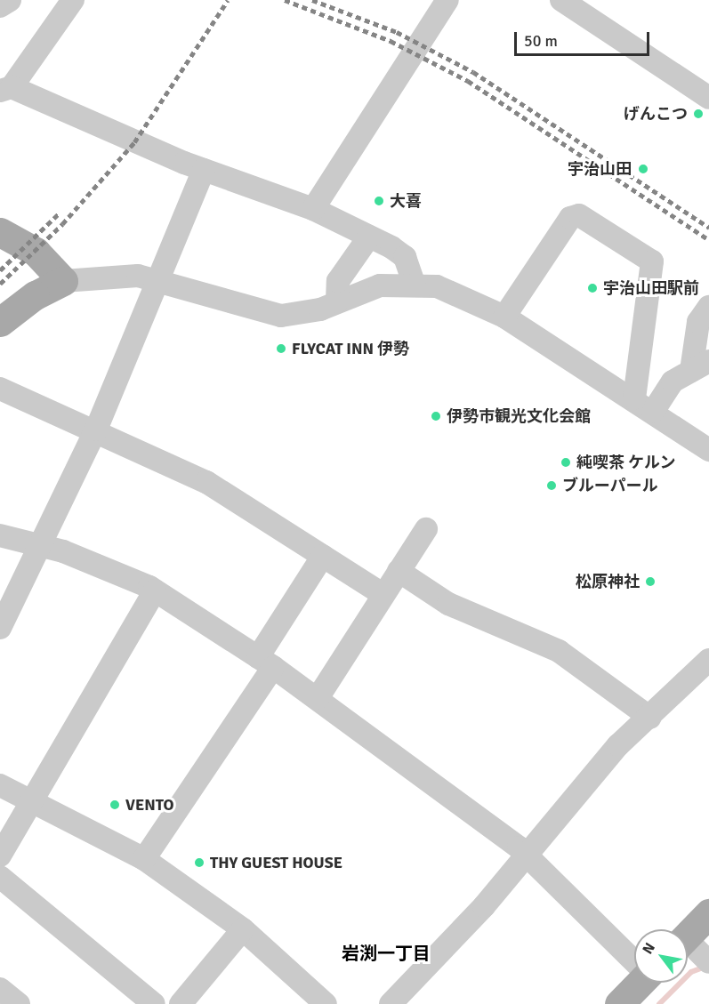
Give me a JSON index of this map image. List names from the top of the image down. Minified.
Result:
{"districts":["岩渕一丁目"],"places":["げんこつ","宇治山田","大喜","宇治山田駅前","FLYCAT INN 伊勢","伊勢市観光文化会館","純喫茶 ケルン","ブルーパール","松原神社","VENTO","THY GUEST HOUSE"],"scale_bar":"50 m","north":"top left"}
